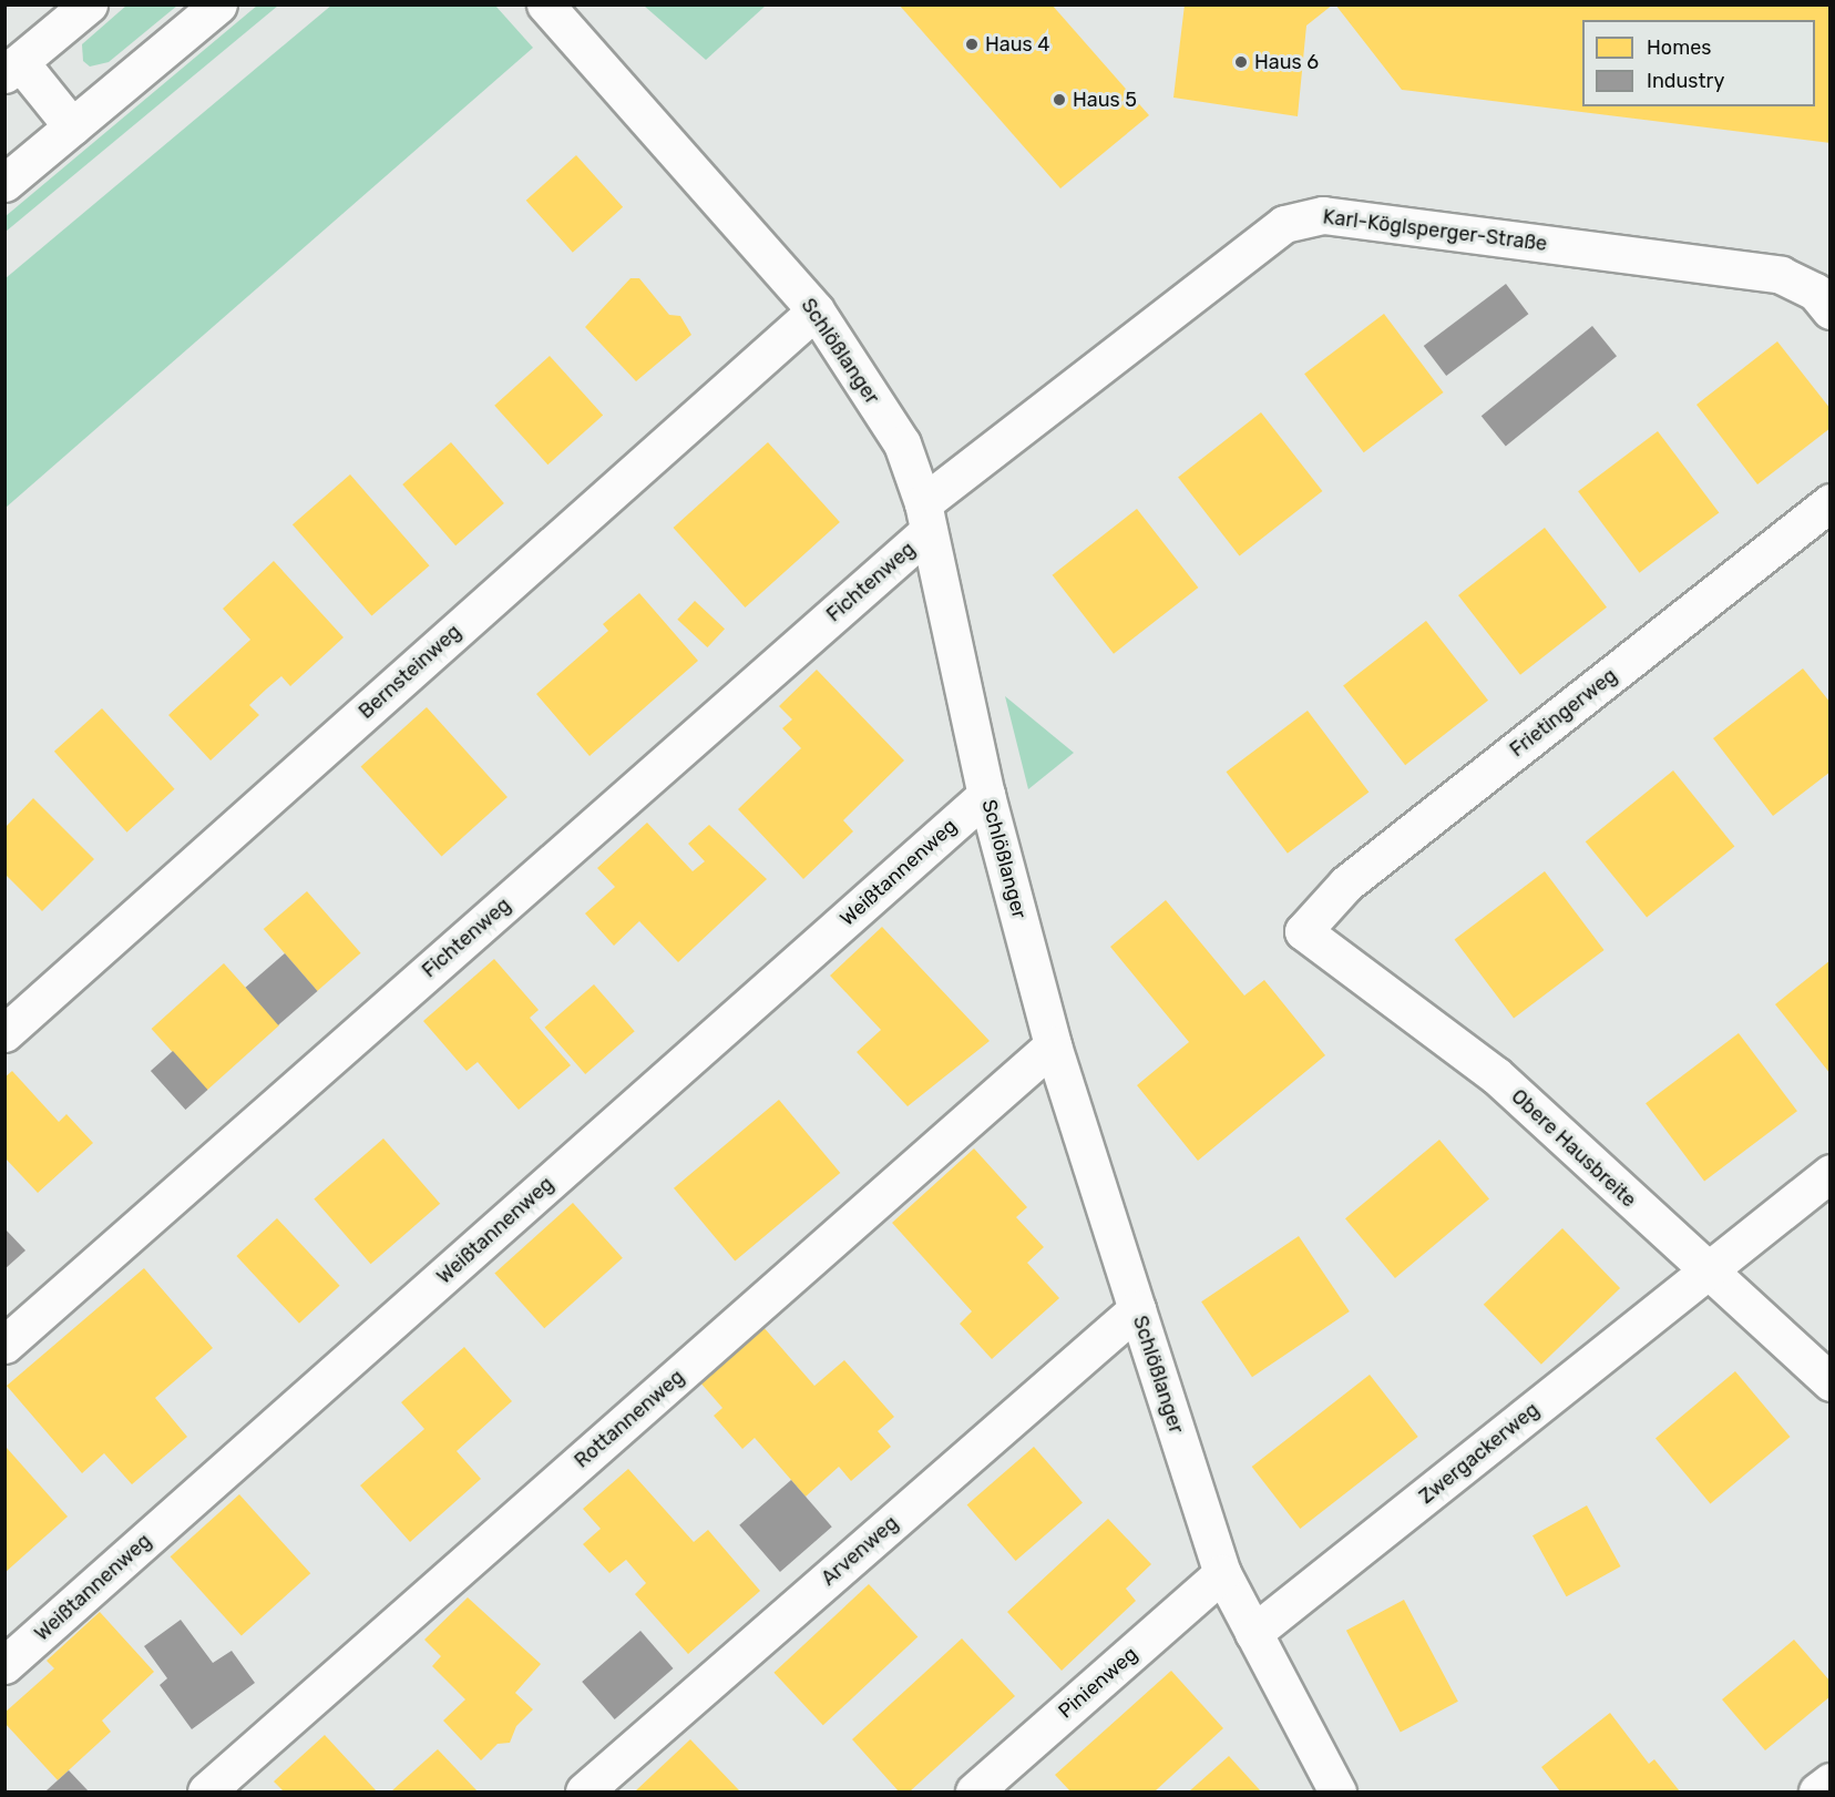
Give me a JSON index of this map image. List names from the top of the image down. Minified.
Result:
{"streets":{"street":["Karl-Köglsperger-Straße","Schlößlanger","Fichtenweg","Bernsteinweg","Frietingerweg","Weißtannenweg","Obere Hausbreite","Rottannenweg","Zwergackerweg","Arvenweg","Pinienweg"]},"crossings":[["Karl-Köglsperger-Straße","Schlößlanger"],["Karl-Köglsperger-Straße","Fichtenweg"],["Schlößlanger","Fichtenweg"],["Schlößlanger","Bernsteinweg"],["Schlößlanger","Weißtannenweg"],["Schlößlanger","Rottannenweg"],["Schlößlanger","Zwergackerweg"],["Schlößlanger","Arvenweg"],["Schlößlanger","Pinienweg"],["Frietingerweg","Obere Hausbreite"],["Obere Hausbreite","Zwergackerweg"]],"places":["Haus 4","Haus 6","Haus 5"],"legend":["Homes","Industry"]}
